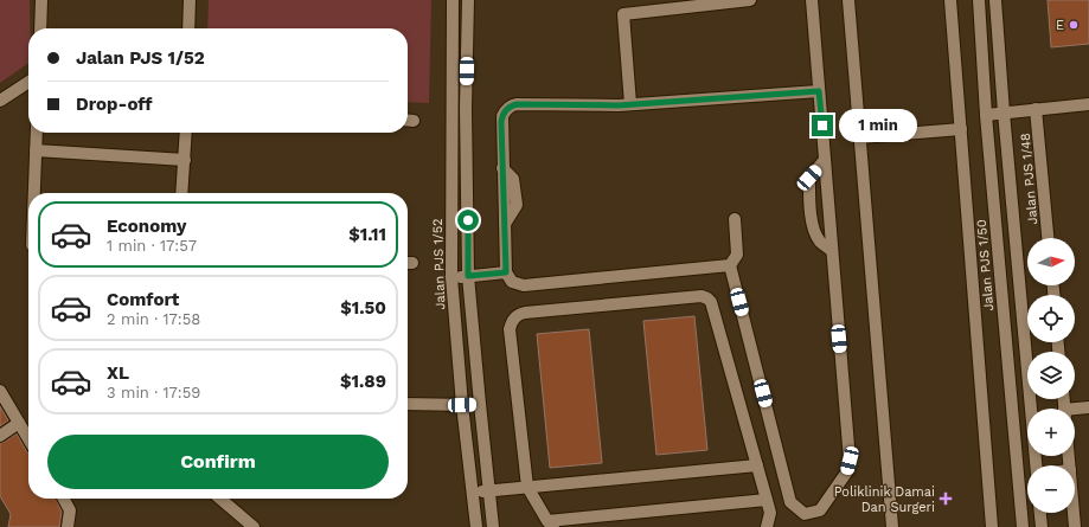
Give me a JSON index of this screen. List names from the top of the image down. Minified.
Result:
{"streets":{"street":["Jalan PJS 1/48","Jalan PJS 1/52","Jalan PJS 1/50"]},"places":{"other":["E"],"health":["Poliklinik Damai Dan Surgeri"]},"north":"right","page":{"banner":["Jalan PJS 1/52","Drop-off"],"bubble":"1 min","list":[{"name":"Economy","note":"1 min · 17:57","value":"$1.11"},{"name":"Comfort","note":"2 min · 17:58","value":"$1.50"},{"name":"XL","note":"3 min · 17:59","value":"$1.89"}],"map_buttons":["+","−"],"buttons":"Confirm"}}
